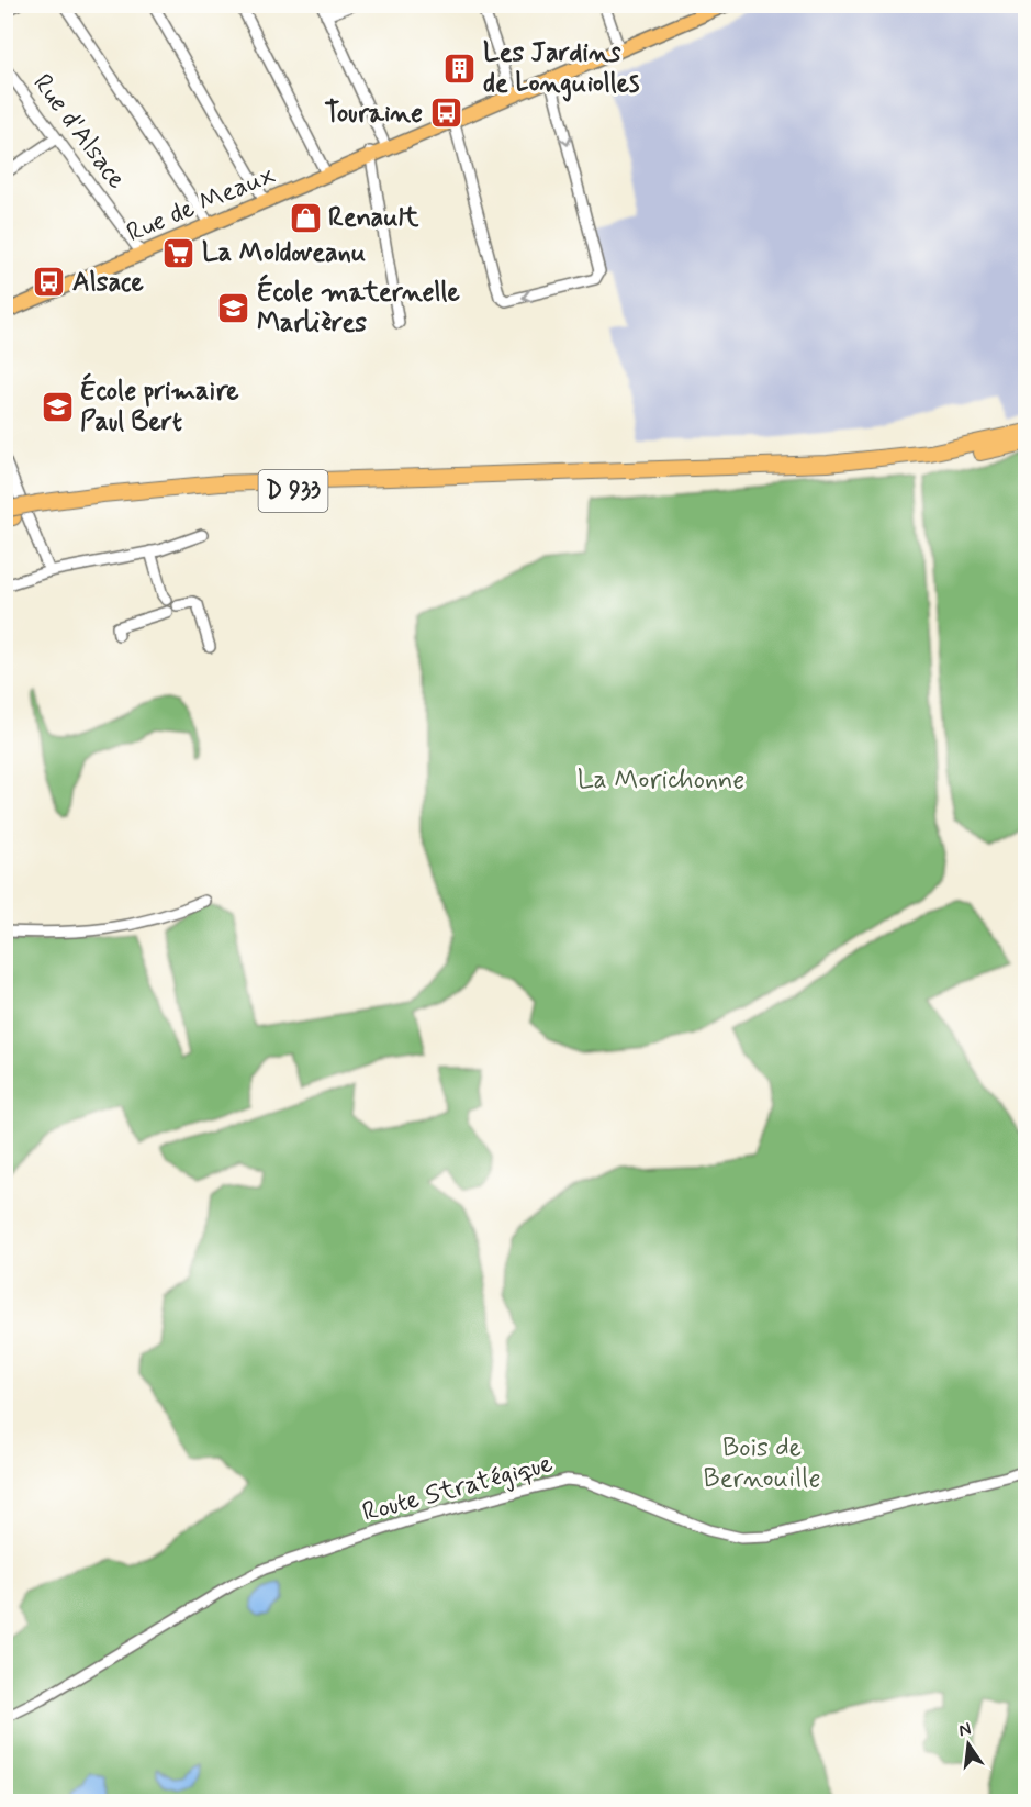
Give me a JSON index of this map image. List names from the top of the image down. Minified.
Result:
{"streets":{"highway":["D 933"],"main road":["Rue de Meaux"],"street":["Rue d'Alsace","Route Stratégique"]},"crossings":[["Rue d'Alsace","Rue de Meaux"]],"parks":["La Morichonne","Bois de Bernouille"],"places":{"building":["Les Jardins de Longuiolles"],"bus stop":["Touraine","Alsace"],"shop":["Renault"],"supermarket":["La Moldoveanu"],"school or university":["École maternelle Marlières","École primaire Paul Bert"]},"north":"top"}
